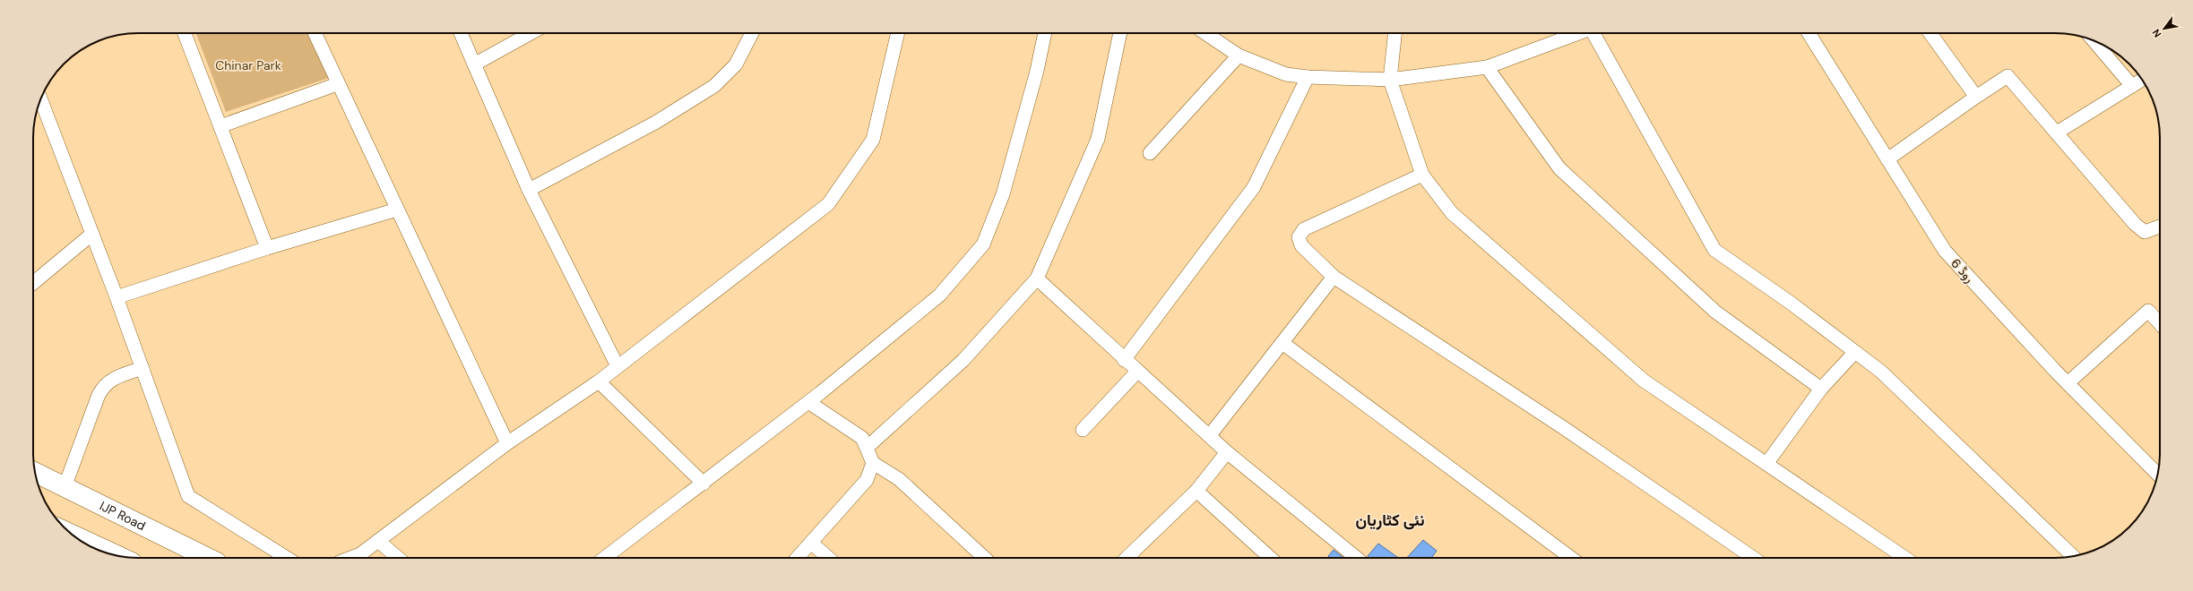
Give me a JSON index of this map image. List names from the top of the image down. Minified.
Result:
{"streets":{"highway":["IJP Road"],"street":["روڈ 6"]},"districts":["نئی کٹاریان"],"parks":["Chinar Park"],"north":"bottom left"}
